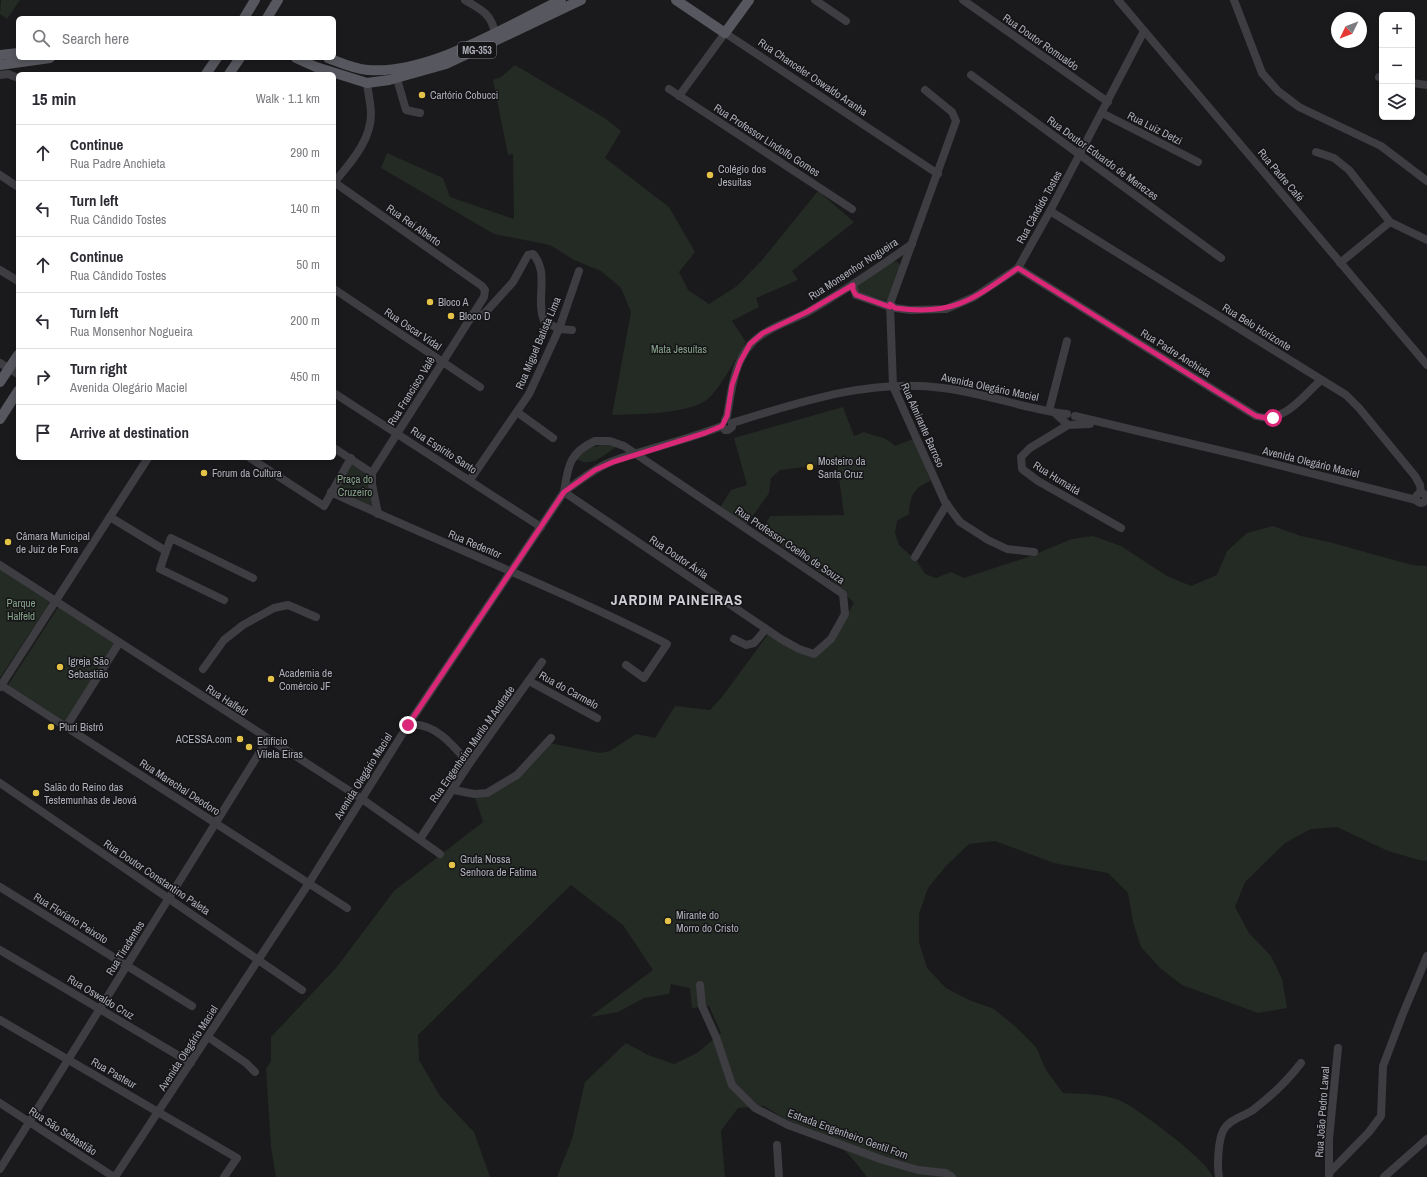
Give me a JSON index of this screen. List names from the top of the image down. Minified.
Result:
{"streets":{"main road":["MG-353","Rua Chanceler Oswaldo Aranha"],"street":["Rua Doutor Romualdo","Rua Luiz Detzi","Rua Professor Lindolfo Gomes","Rua Doutor Eduardo de Menezes","Rua Padre Café","Rua Cândido Tostes","Rua Rei Alberto","Rua Monsenhor Nogueira","Rua Belo Horizonte","Rua Oscar Vidal","Rua Miguel Batista Lima","Rua Padre Anchieta","Avenida Olegário Maciel","Rua Francisco Valê","Rua Almirante Barroso","Rua Espírito Santo","Rua Humaitá","Rua Redentor","Rua Professor Coelho de Souza","Rua Doutor Ávila","Rua do Carmelo","Rua Halfeld","Rua Engenheiro Murilo M Andrade","Rua Marechal Deodoro","Rua Doutor Constantino Paleta","Rua Floriano Peixoto","Rua Tiradentes","Rua Oswaldo Cruz","Rua Pasteur","Rua João Pedro Lawal","Rua São Sebastião","Estrada Engenheiro Gentil Forn"]},"crossings":[["Rua Doutor Romualdo","Rua Cândido Tostes"],["Rua Chanceler Oswaldo Aranha","Rua Almirante Barroso"],["Rua Luiz Detzi","Rua Cândido Tostes"],["Rua Doutor Eduardo de Menezes","Rua Cândido Tostes"],["Rua Padre Café","Rua Cândido Tostes"],["Rua Cândido Tostes","Rua Monsenhor Nogueira"],["Rua Cândido Tostes","Rua Belo Horizonte"],["Rua Cândido Tostes","Rua Padre Anchieta"],["Rua Cândido Tostes","Rua Almirante Barroso"],["Rua Rei Alberto","Rua Francisco Valê"],["Rua Monsenhor Nogueira","Avenida Olegário Maciel"],["Rua Monsenhor Nogueira","Rua Almirante Barroso"],["Rua Belo Horizonte","Rua Padre Anchieta"],["Rua Belo Horizonte","Avenida Olegário Maciel"],["Rua Oscar Vidal","Rua Francisco Valê"],["Rua Miguel Batista Lima","Rua Espírito Santo"],["Avenida Olegário Maciel","Rua Almirante Barroso"],["Avenida Olegário Maciel","Rua Espírito Santo"],["Avenida Olegário Maciel","Rua Humaitá"],["Avenida Olegário Maciel","Rua Redentor"],["Avenida Olegário Maciel","Rua Professor Coelho de Souza"],["Avenida Olegário Maciel","Rua Doutor Ávila"],["Avenida Olegário Maciel","Rua Halfeld"],["Avenida Olegário Maciel","Rua Marechal Deodoro"],["Avenida Olegário Maciel","Rua Doutor Constantino Paleta"],["Avenida Olegário Maciel","Rua Oswaldo Cruz"],["Avenida Olegário Maciel","Rua Pasteur"],["Avenida Olegário Maciel","Rua São Sebastião"],["Rua Francisco Valê","Rua Espírito Santo"],["Rua Professor Coelho de Souza","Rua Doutor Ávila"],["Rua do Carmelo","Rua Engenheiro Murilo M Andrade"],["Rua Halfeld","Rua Engenheiro Murilo M Andrade"],["Rua Halfeld","Rua Tiradentes"],["Rua Marechal Deodoro","Rua Tiradentes"],["Rua Doutor Constantino Paleta","Rua Tiradentes"],["Rua Floriano Peixoto","Rua Tiradentes"],["Rua Tiradentes","Rua Oswaldo Cruz"],["Rua Tiradentes","Rua Pasteur"],["Rua Tiradentes","Rua São Sebastião"]],"districts":["JARDIM PAINEIRAS"],"parks":["Mata Jesuítas","Praça do Cruzeiro","Parque Halfeld"],"places":["Cartório Cobucci","Colégio dos Jesuítas","Bloco A","Bloco D","Mosteiro da Santa Cruz","Forum da Cultura","Câmara Municipal de Juiz de Fora","Igreja São Sebastião","Academia de Comércio JF","Pluri Bistrô","ACESSA.com","Edifício Vilela Eiras","Salão do Reino das Testemunhas de Jeová","Gruta Nossa Senhora de Fatima","Mirante do Morro do Cristo"],"north":"bottom left","page":{"map_buttons":["+","−"],"search":"Search here","heading":["15 min","Walk · 1.1 km"],"list":[["Continue","Rua Padre Anchieta","290 m"],["Turn left","Rua Cândido Tostes","140 m"],["Continue","Rua Cândido Tostes","50 m"],["Turn left","Rua Monsenhor Nogueira","200 m"],["Turn right","Avenida Olegário Maciel","450 m"],"Arrive at destination"]}}
